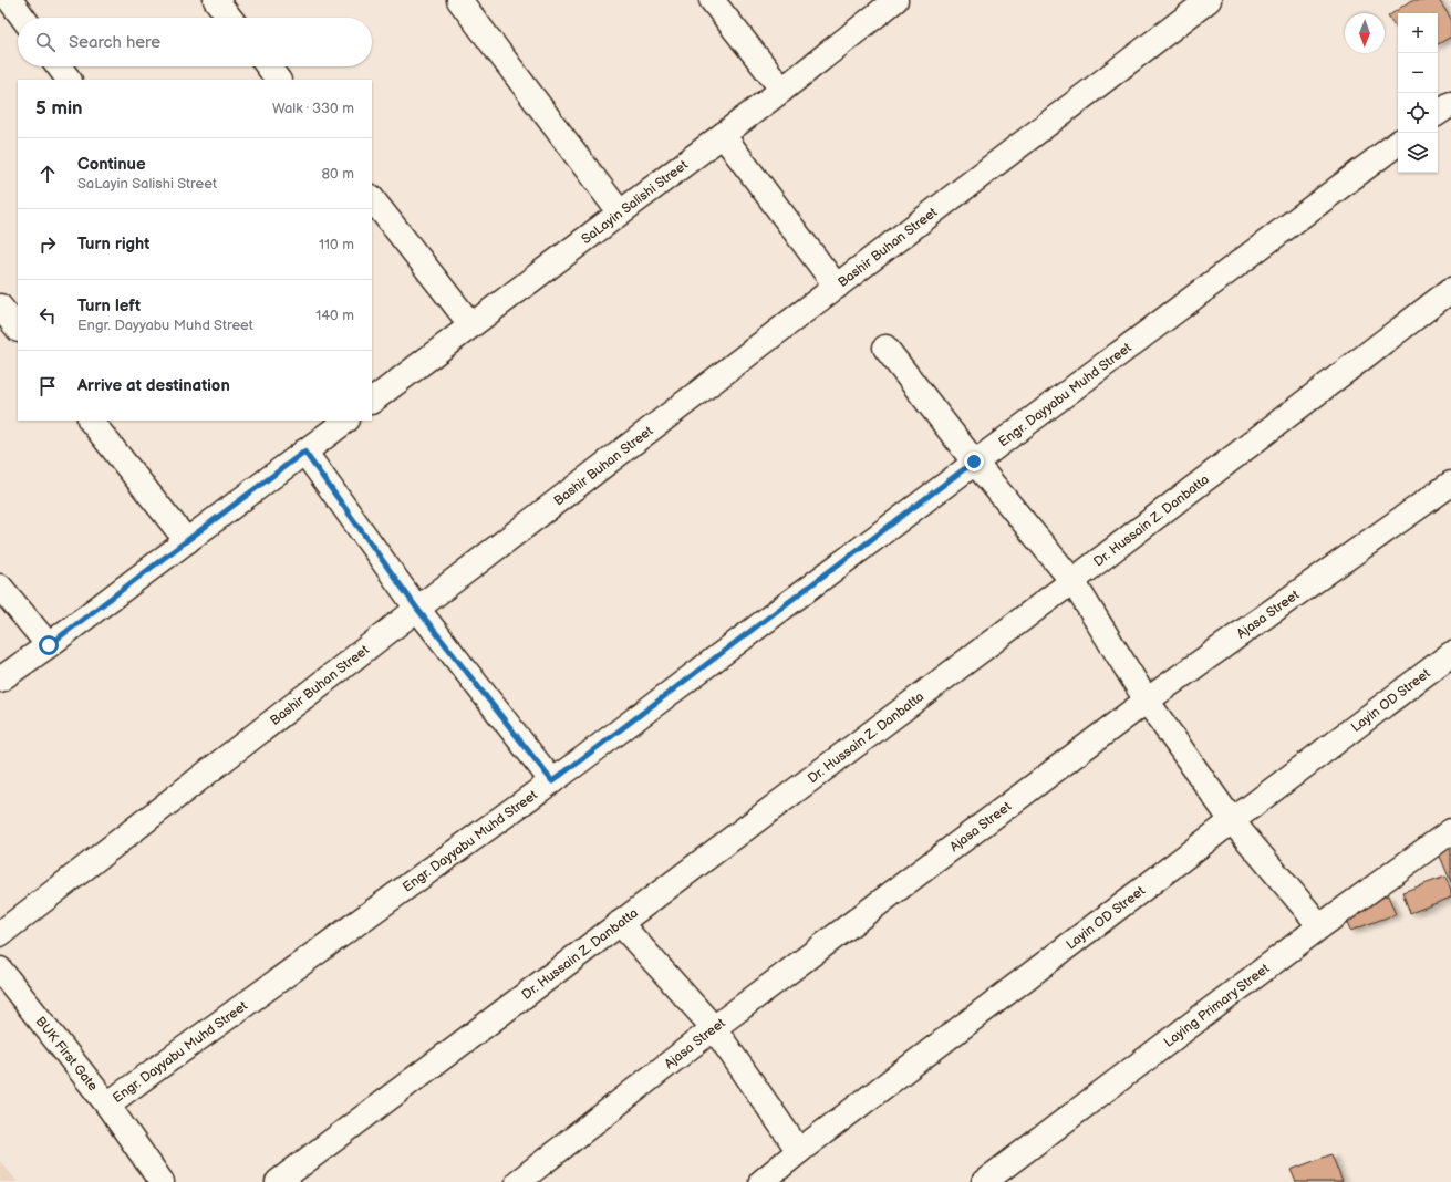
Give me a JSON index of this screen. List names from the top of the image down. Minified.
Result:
{"streets":{"street":["SaLayin Salishi Street","Bashir Buhan Street","Engr. Dayyabu Muhd Street","Dr. Hussain Z. Danbatta","Ajasa Street","Layin OD Street","Laying Primary Street","BUK First Gate"]},"crossings":[["Engr. Dayyabu Muhd Street","BUK First Gate"]],"north":"bottom","page":{"map_buttons":["+","−"],"search":"Search here","heading":["5 min","Walk · 330 m"],"list":[["Continue","SaLayin Salishi Street","80 m"],["Turn right","110 m"],["Turn left","Engr. Dayyabu Muhd Street","140 m"],"Arrive at destination"]}}
